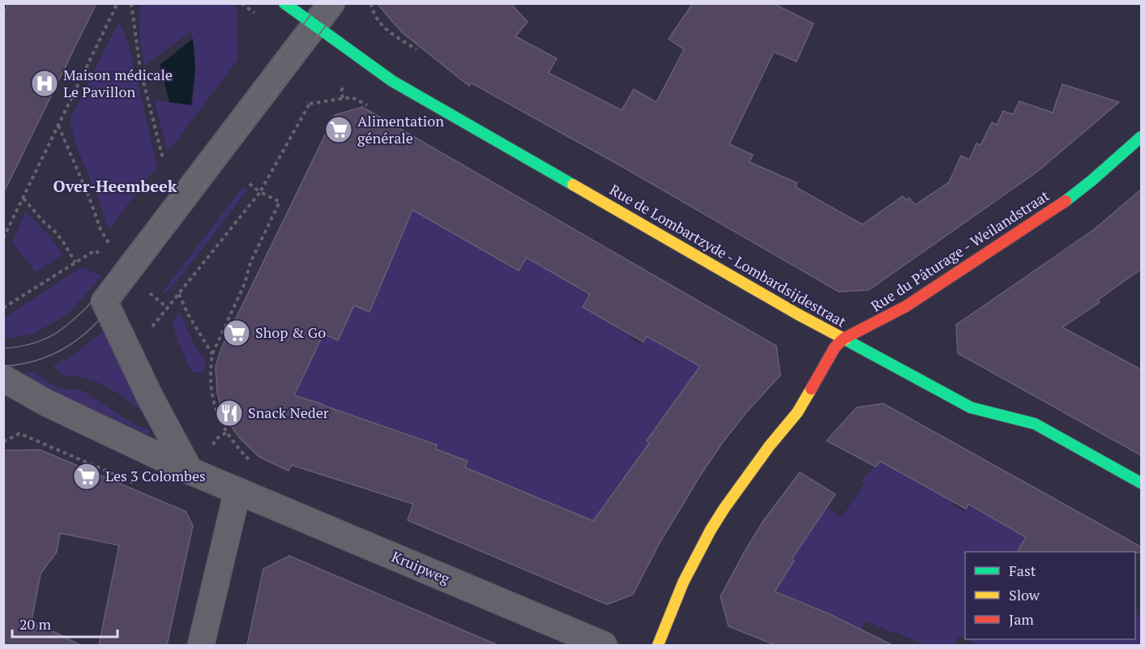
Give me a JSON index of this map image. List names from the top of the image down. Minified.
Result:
{"streets":{"street":["Rue du Pâturage - Weilandstraat","Rue de Lombartzyde - Lombardsijdestraat","Kruipweg"]},"crossings":[["Rue du Pâturage - Weilandstraat","Rue de Lombartzyde - Lombardsijdestraat"]],"districts":["Over-Heembeek"],"places":{"hospital":["Maison médicale Le Pavillon"],"supermarket":["Alimentation générale","Shop & Go","Les 3 Colombes"],"restaurant":["Snack Neder"]},"legend":["Fast","Slow","Jam"],"scale_bar":"20 m"}
